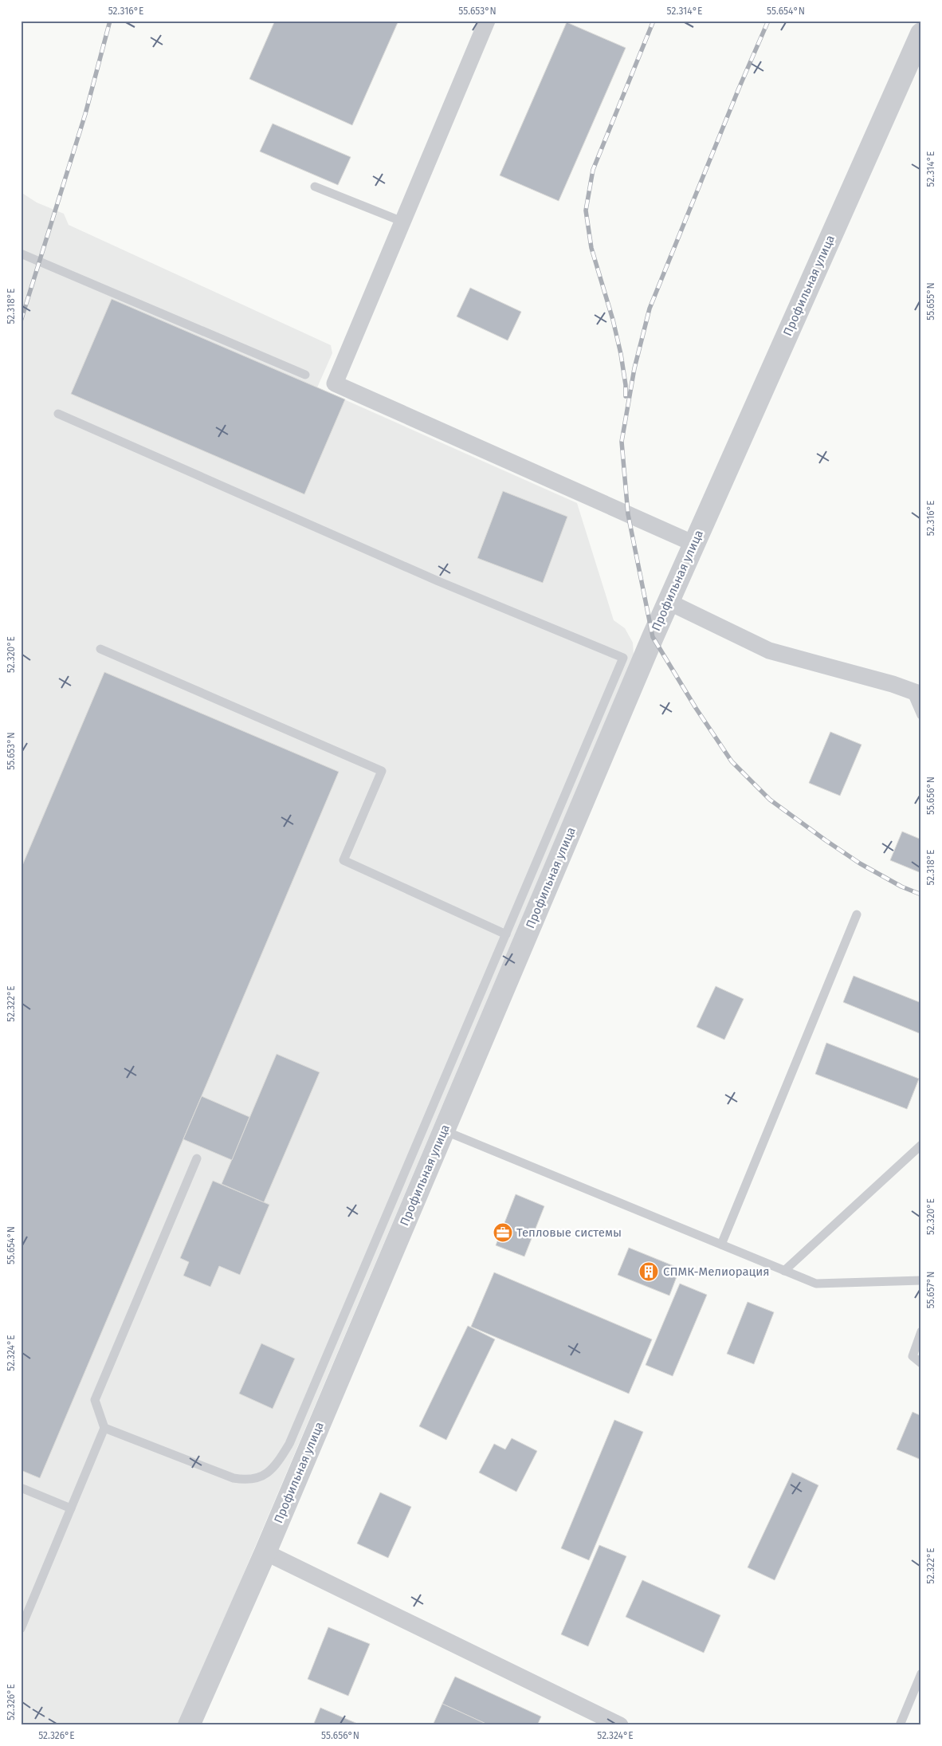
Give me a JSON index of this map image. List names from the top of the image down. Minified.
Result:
{"streets":{"street":["Профильная улица"]},"places":{"office":["Тепловые системы"],"building":["СПМК-Мелиорация"]},"coordinates":["52.316°E","55.653°N","52.314°E","55.654°N","55.655°N","52.318°E","52.320°E","55.656°N","52.322°E","55.657°N","52.324°E","52.326°E"]}
